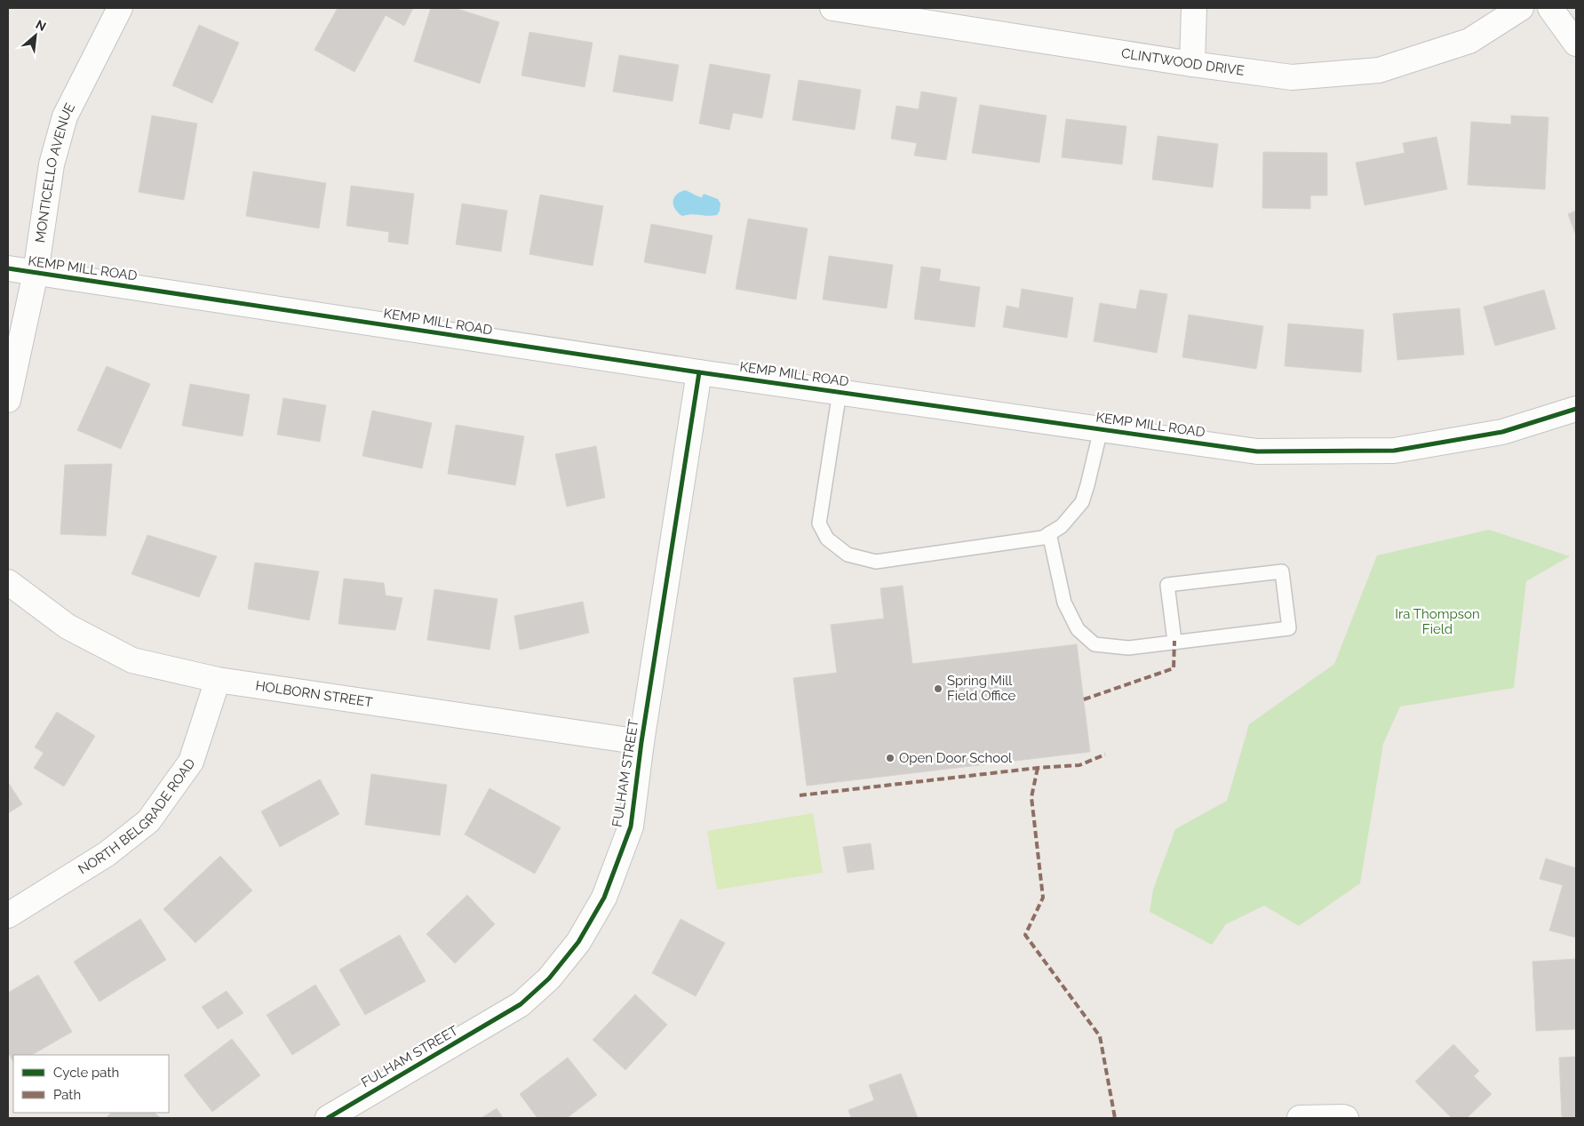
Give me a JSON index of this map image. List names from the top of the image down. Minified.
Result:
{"streets":{"street":["CLINTWOOD DRIVE","MONTICELLO AVENUE","KEMP MILL ROAD","HOLBORN STREET","FULHAM STREET","NORTH BELGRADE ROAD"]},"crossings":[["MONTICELLO AVENUE","KEMP MILL ROAD"],["KEMP MILL ROAD","FULHAM STREET"],["HOLBORN STREET","FULHAM STREET"],["HOLBORN STREET","NORTH BELGRADE ROAD"]],"parks":["Ira Thompson Field"],"places":["Spring Mill Field Office","Open Door School"],"legend":["Cycle path","Path"],"north":"top right"}
